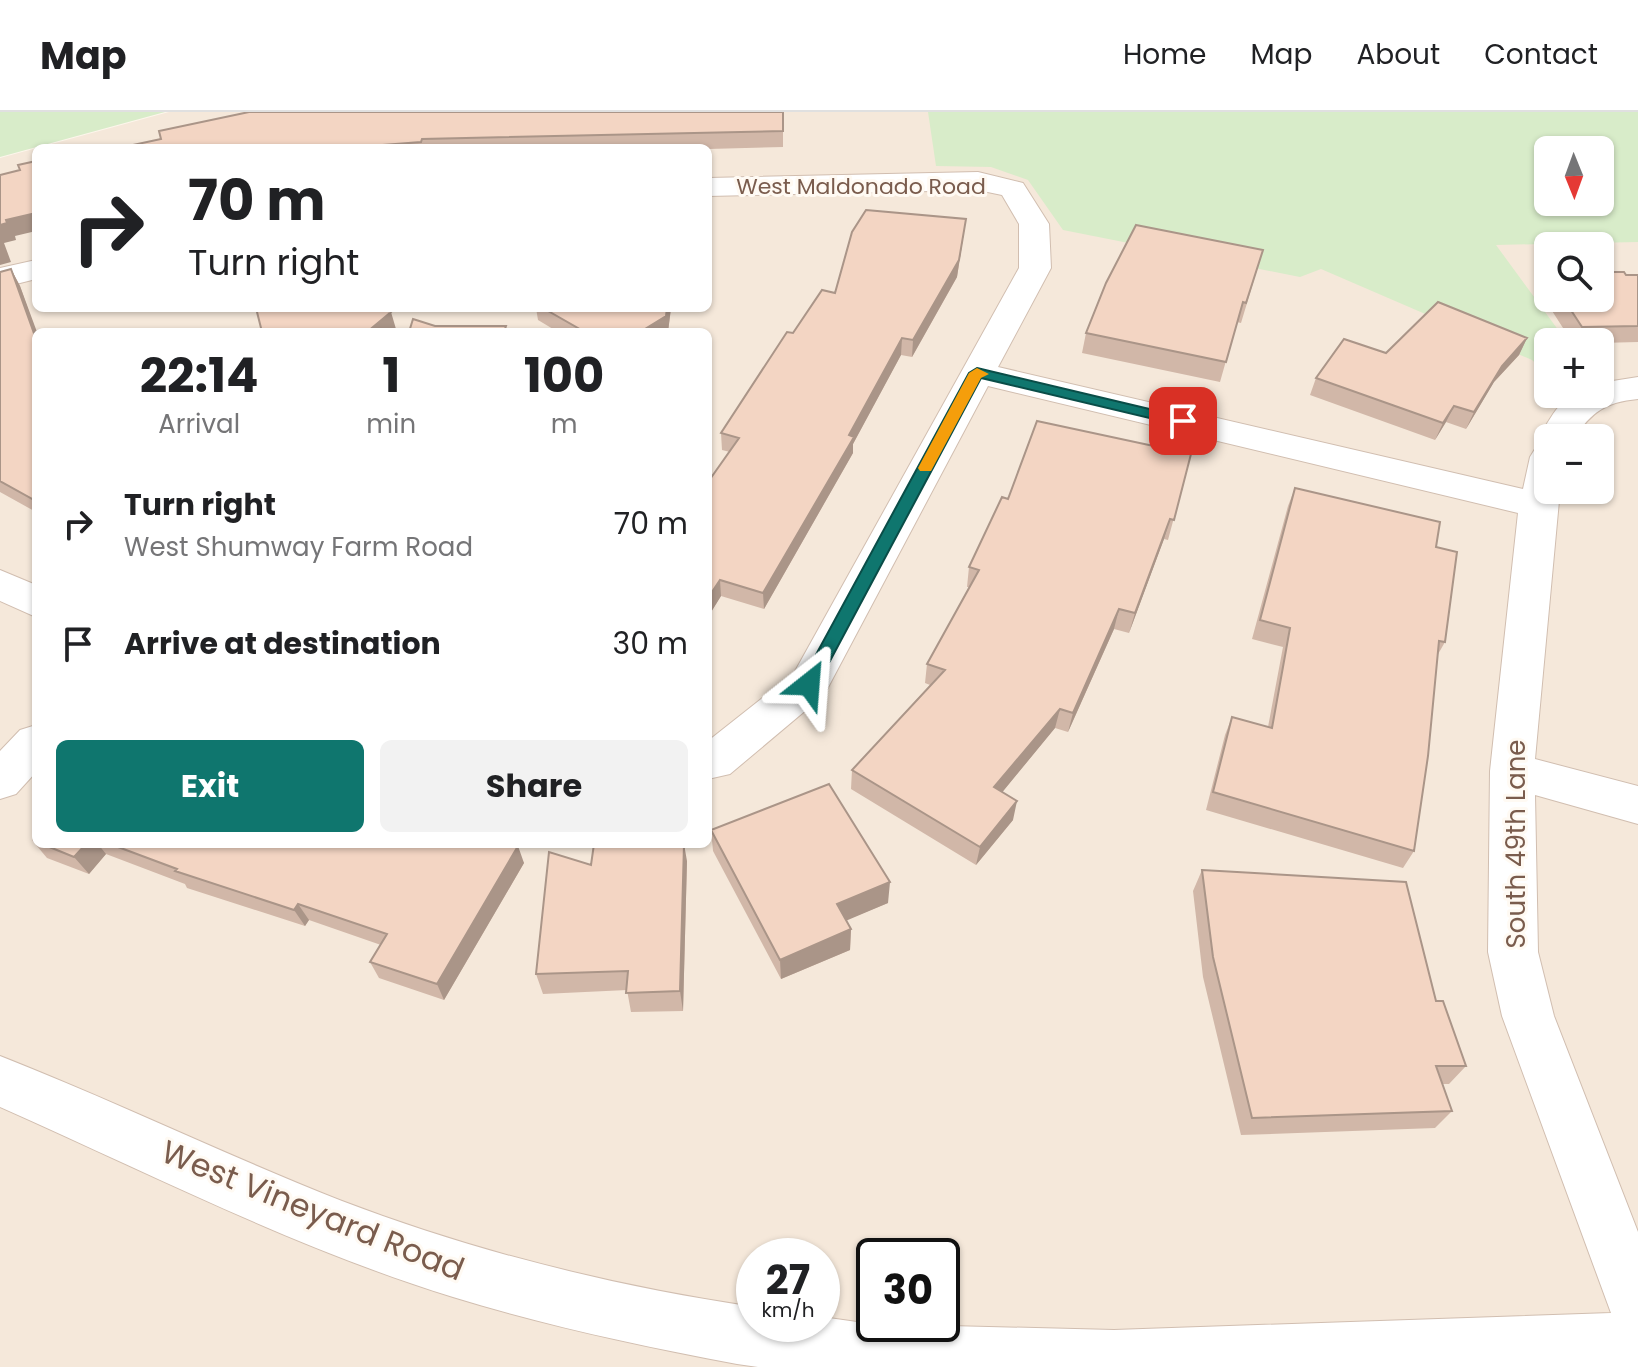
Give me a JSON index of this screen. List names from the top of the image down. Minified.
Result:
{"streets":{"street":["West Maldonado Road","South 49th Lane","West Vineyard Road"]},"north":"bottom","page":{"header":"Map","nav":["Home","Map","About","Contact"],"map_buttons":["+","−"],"turn":["70 m","Turn right"],"eta":["22:14","Arrival","1","min","100","m"],"list":[{"name":"Turn right","note":"West Shumway Farm Road","value":"70 m"},{"name":"Arrive at destination","value":"30 m"}],"buttons":["Exit","Share"],"speed":"27 km/h","limit":"30"}}
